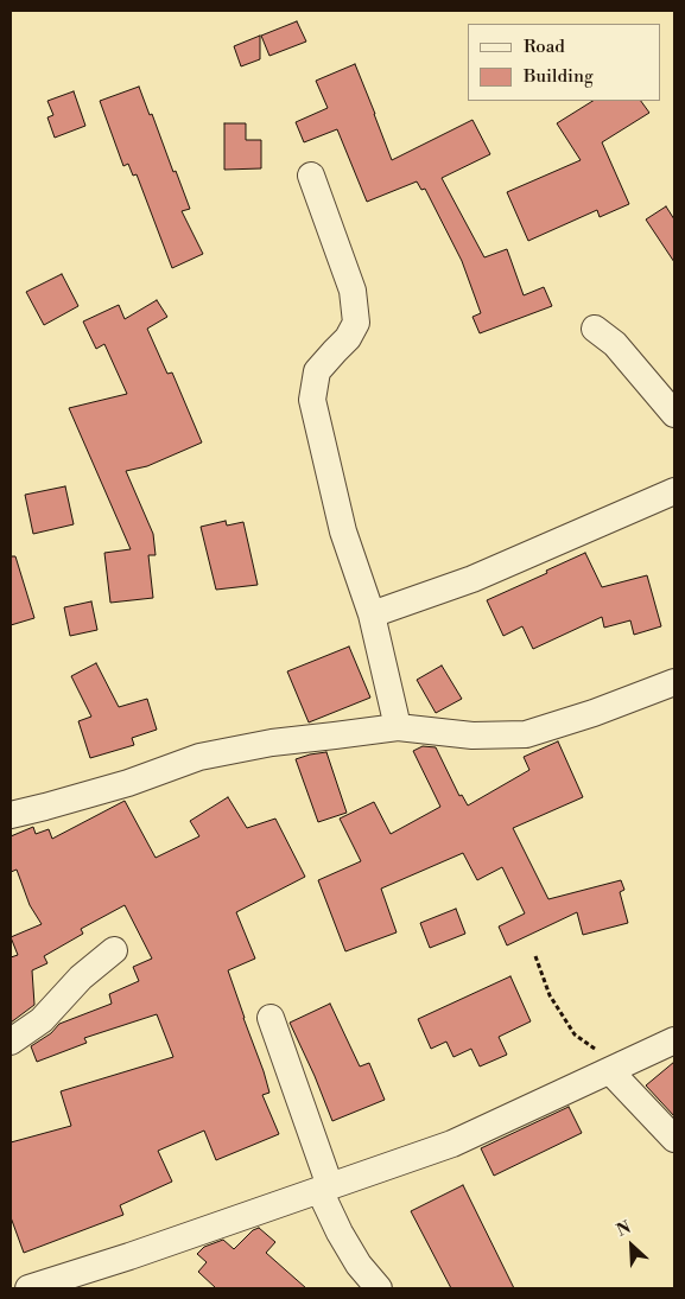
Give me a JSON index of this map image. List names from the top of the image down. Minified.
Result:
{"legend":["Road","Building"],"north":"top left"}
